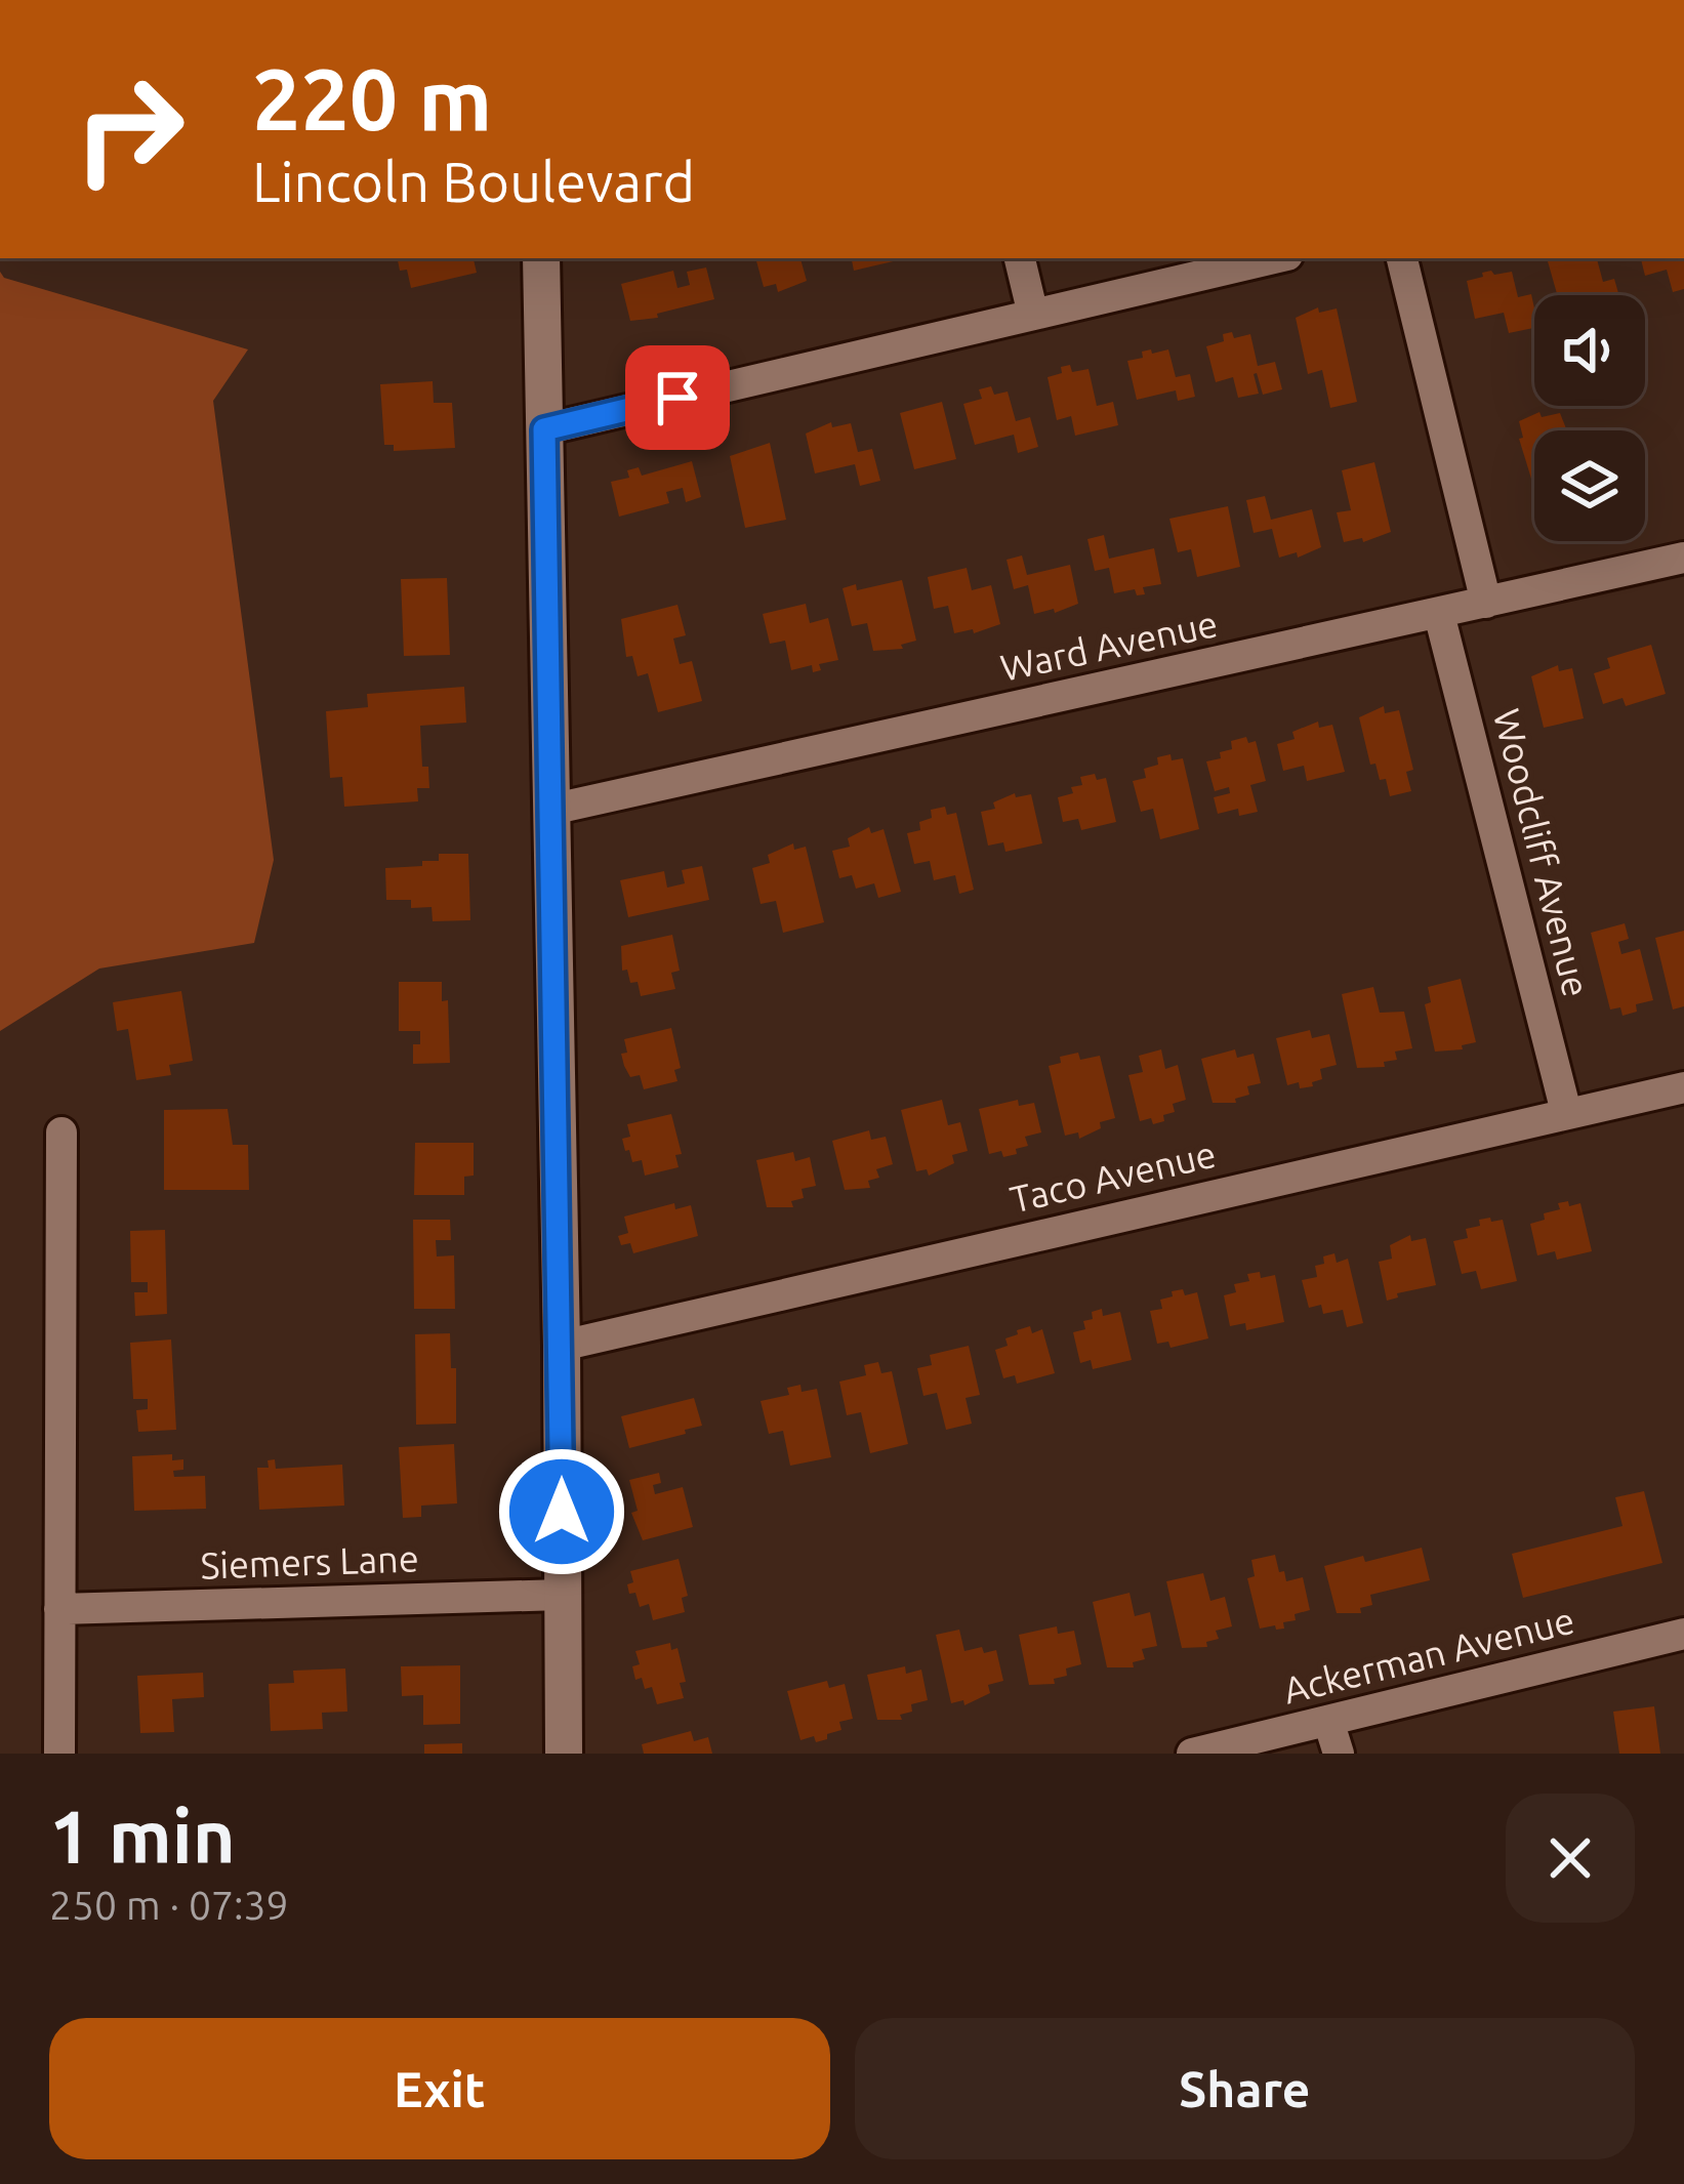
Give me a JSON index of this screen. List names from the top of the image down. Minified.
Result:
{"streets":{"street":["Ward Avenue","Woodcliff Avenue","Taco Avenue","Siemers Lane","Ackerman Avenue"]},"crossings":[["Ward Avenue","Woodcliff Avenue"],["Woodcliff Avenue","Taco Avenue"]],"page":{"turn":["220 m","Lincoln Boulevard"],"heading":["1 min","250 m · 07:39"],"buttons":["Exit","Share"]}}
